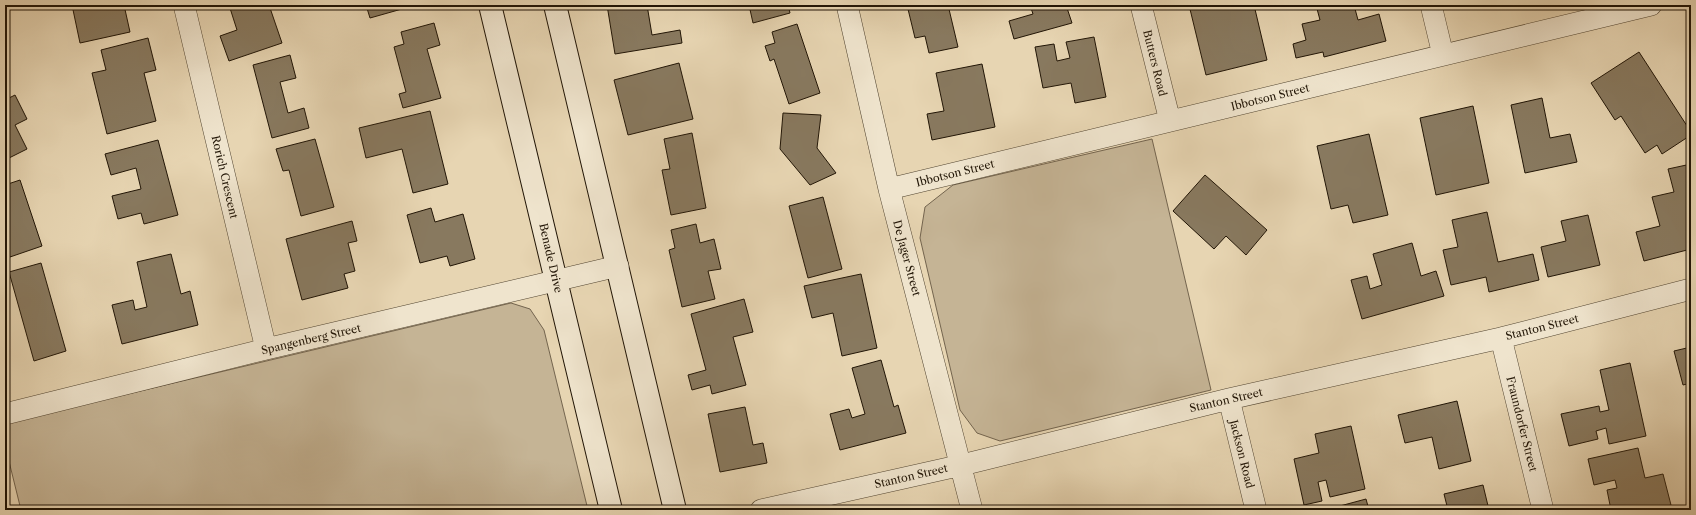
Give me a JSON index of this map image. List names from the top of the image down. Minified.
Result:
{"streets":{"street":["Butters Road","Ibbotson Street","Rorich Crescent","Benade Drive","De Jager Street","Stanton Street","Spangenberg Street","Fraundorfer Street","Jackson Road"]},"crossings":[["Butters Road","Ibbotson Street"],["Ibbotson Street","De Jager Street"],["Rorich Crescent","Spangenberg Street"],["Benade Drive","Spangenberg Street"],["De Jager Street","Stanton Street"],["Stanton Street","Fraundorfer Street"],["Stanton Street","Jackson Road"]]}
